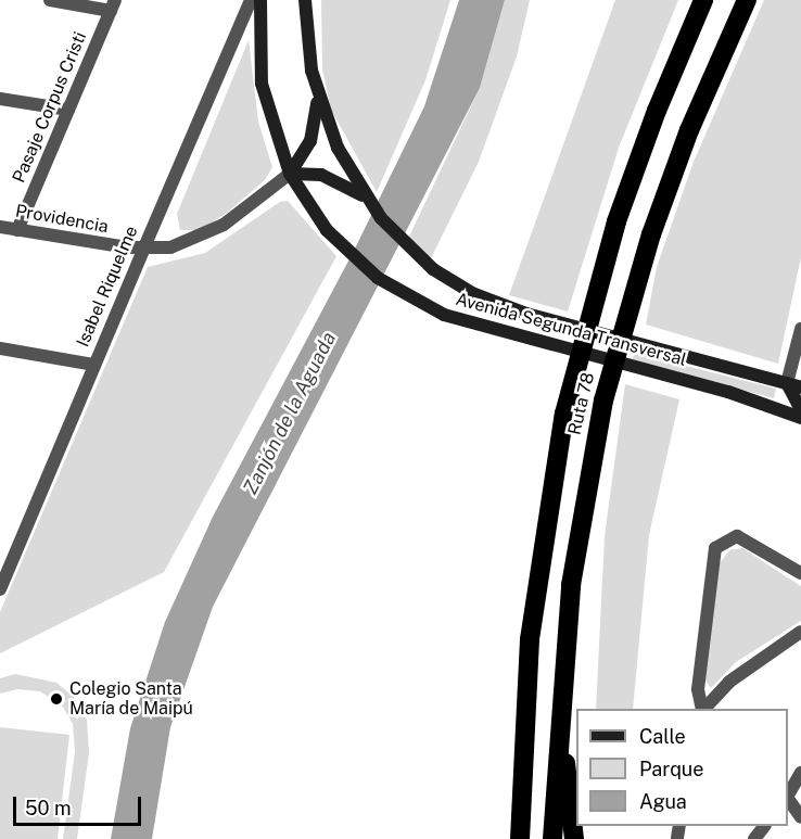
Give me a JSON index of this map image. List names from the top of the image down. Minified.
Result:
{"streets":{"highway":["Ruta 78"],"main road":["Avenida Segunda Transversal"],"street":["Pasaje Corpus Cristi","Providencia","Isabel Riquelme"]},"crossings":[["Pasaje Corpus Cristi","Providencia"],["Providencia","Isabel Riquelme"],["Providencia","Avenida Segunda Transversal"]],"water":["Zanjón de la Aguada"],"places":["Colegio Santa María de Maipú"],"legend":["Calle","Parque","Agua"],"scale_bar":"50 m"}
